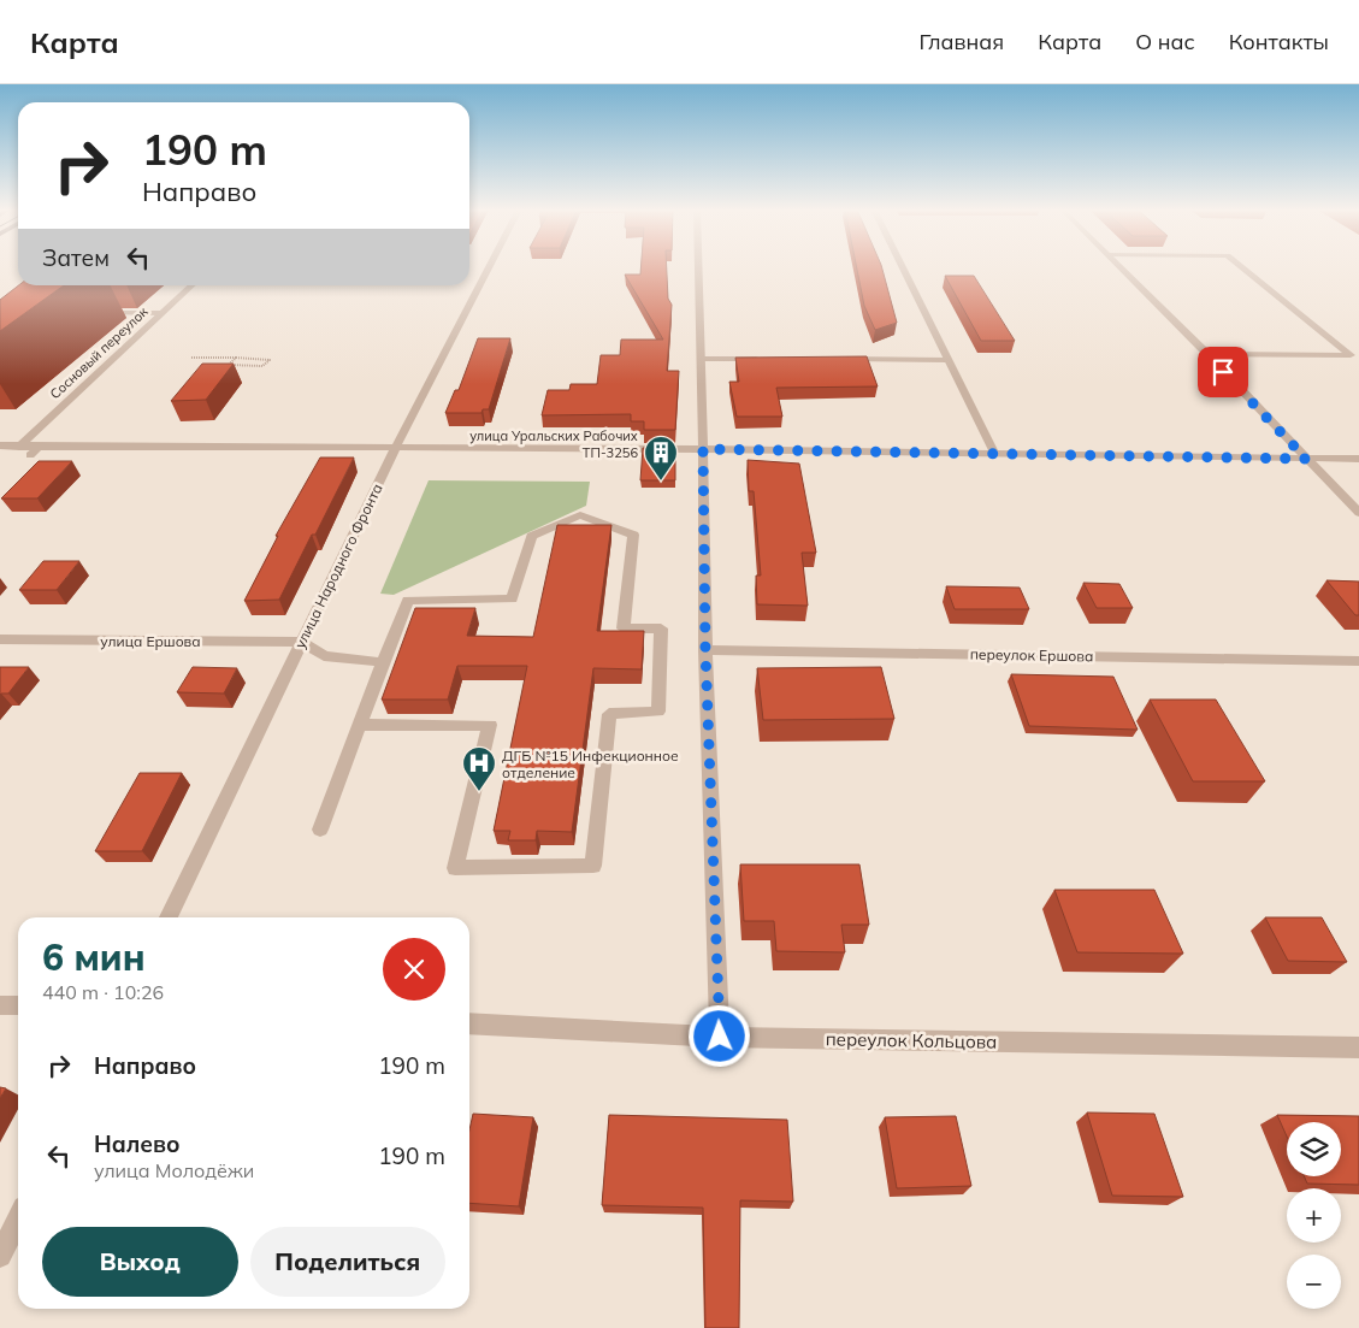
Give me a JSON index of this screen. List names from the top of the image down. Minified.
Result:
{"streets":{"street":["Сосновый переулок","улица Уральских Рабочих","улица Народного Фронта","улица Ершова","переулок Ершова","переулок Кольцова"]},"crossings":[["Сосновый переулок","улица Уральских Рабочих"],["улица Уральских Рабочих","улица Народного Фронта"],["улица Народного Фронта","улица Ершова"]],"places":{"building":["ТП-3256"],"hospital":["ДГБ №15 Инфекционное отделение"]},"page":{"header":"Карта","nav":["Главная","Карта","О нас","Контакты"],"turn":["190 m","Направо"],"then":"Затем","heading":["6 мин","440 m · 10:26"],"list":[{"name":"Направо","value":"190 m"},{"name":"Налево","note":"улица Молодёжи","value":"190 m"}],"map_buttons":["+","−"],"buttons":["Выход","Поделиться"]}}
